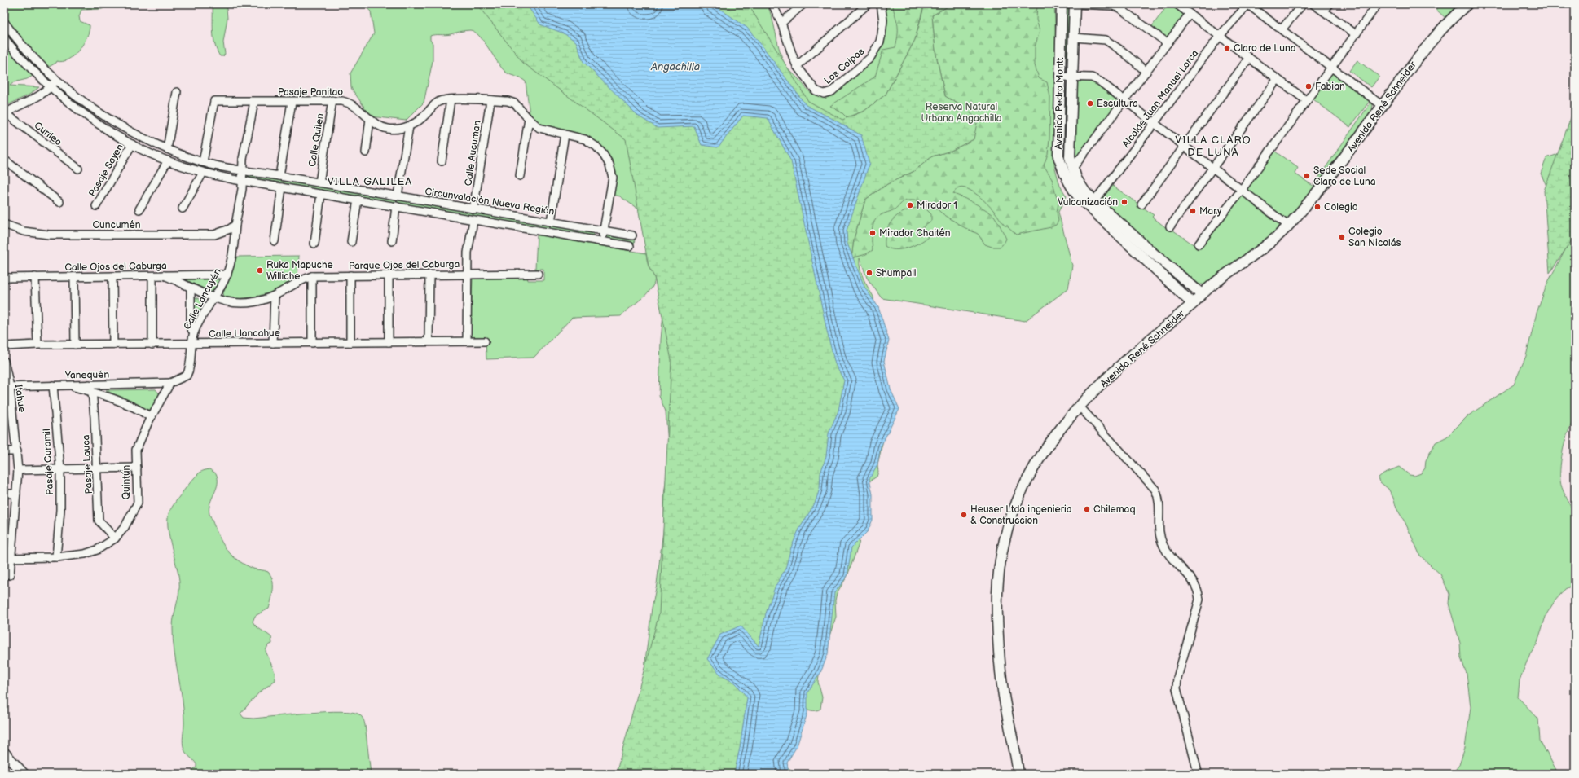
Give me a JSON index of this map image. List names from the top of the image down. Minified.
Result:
{"streets":{"main road":["Avenida Pedro Montt","Avenida René Schneider"],"street":["Los Coipos","Pasaje Panitao","Alcalde Juan Manuel Lorca","Curileo","Calle Quilen","Calle Aucuman","Pasaje Sayen","Circunvalación Nueva Región","Cuncumén","Parque Ojos del Caburga","Calle Ojos del Caburga","Calle Lancuyén","Calle Llancahue","Yanequén","Itahue","Pasaje Curamil","Pasaje Lauca","Quintún"]},"crossings":[["Pasaje Panitao","Calle Quilen"],["Pasaje Panitao","Calle Aucuman"],["Pasaje Panitao","Circunvalación Nueva Región"],["Pasaje Panitao","Calle Lancuyén"],["Alcalde Juan Manuel Lorca","Avenida Pedro Montt"],["Avenida Pedro Montt","Avenida René Schneider"],["Calle Quilen","Circunvalación Nueva Región"],["Calle Aucuman","Circunvalación Nueva Región"],["Pasaje Sayen","Circunvalación Nueva Región"],["Circunvalación Nueva Región","Calle Lancuyén"],["Cuncumén","Calle Lancuyén"],["Parque Ojos del Caburga","Calle Ojos del Caburga"],["Parque Ojos del Caburga","Calle Lancuyén"],["Calle Ojos del Caburga","Calle Lancuyén"],["Calle Lancuyén","Calle Llancahue"],["Yanequén","Itahue"],["Yanequén","Pasaje Curamil"],["Yanequén","Pasaje Lauca"],["Yanequén","Quintún"],["Itahue","Quintún"],["Pasaje Curamil","Quintún"],["Pasaje Lauca","Quintún"]],"districts":["VILLA CLARO DE LUNA","VILLA GALILEA"],"water":["Angachilla"],"parks":["Reserva Natural Urbana Angachilla"],"places":["Claro de Luna","Fabian","Escultura","Sede Social Claro de Luna","Vulcanización","Mirador 1","Colegio","Mary","Mirador Chaitén","Colegio San Nicolás","Ruka Mapuche Williche","Shumpall","Chilemaq","Heuser Ltda ingenieria & Construccion"]}
